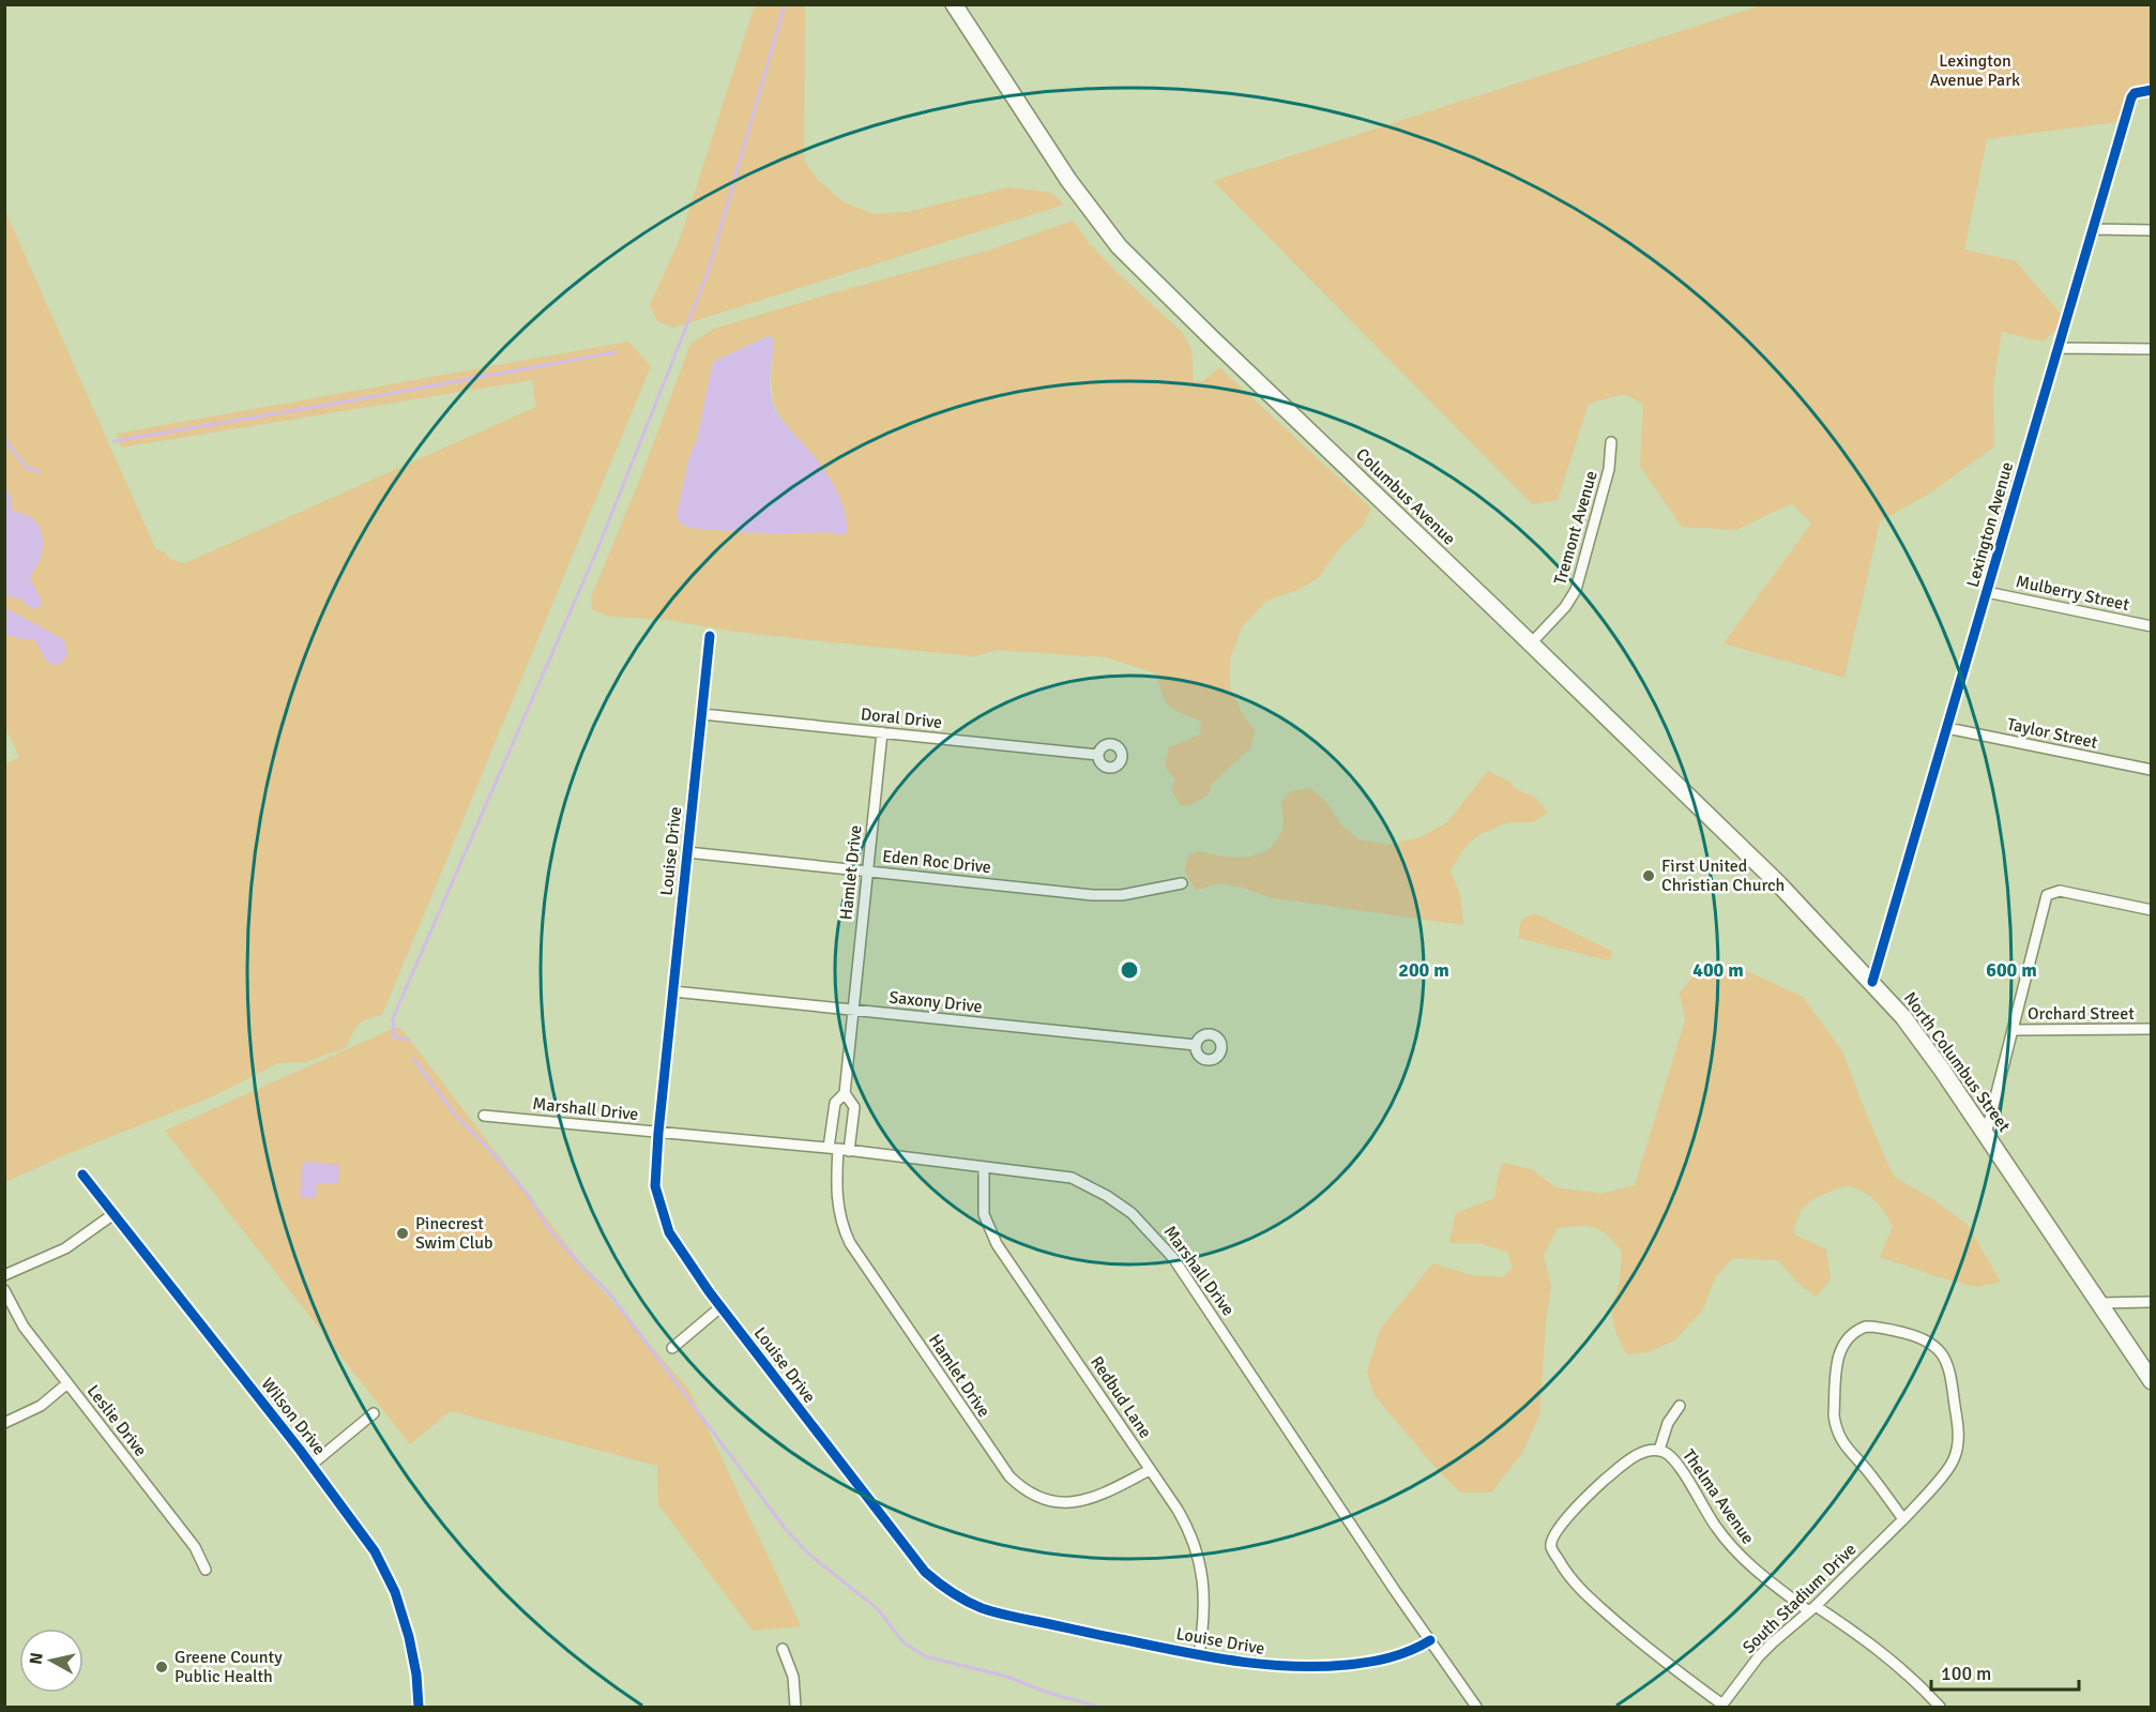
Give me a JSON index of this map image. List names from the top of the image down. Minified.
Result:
{"streets":{"main road":["Columbus Avenue","North Columbus Street"],"street":["Lexington Avenue","Tremont Avenue","Mulberry Street","Doral Drive","Taylor Street","Louise Drive","Eden Roc Drive","Hamlet Drive","Saxony Drive","Orchard Street","Marshall Drive","Redbud Lane","Wilson Drive","Leslie Drive","Thelma Avenue","South Stadium Drive"]},"crossings":[["Columbus Avenue","Tremont Avenue"],["Columbus Avenue","North Columbus Street"],["Lexington Avenue","Mulberry Street"],["Lexington Avenue","Taylor Street"],["Lexington Avenue","North Columbus Street"],["Doral Drive","Louise Drive"],["Doral Drive","Hamlet Drive"],["Louise Drive","Eden Roc Drive"],["Louise Drive","Saxony Drive"],["Louise Drive","Marshall Drive"],["Louise Drive","Redbud Lane"],["Eden Roc Drive","Hamlet Drive"],["Hamlet Drive","Saxony Drive"],["Hamlet Drive","Marshall Drive"],["Hamlet Drive","Redbud Lane"],["Marshall Drive","Redbud Lane"],["Thelma Avenue","South Stadium Drive"]],"parks":["Lexington Avenue Park"],"places":["First United Christian Church","Pinecrest Swim Club","Greene County Public Health"],"scale_bar":"100 m","north":"left","rings":["200 m","400 m","600 m"]}
